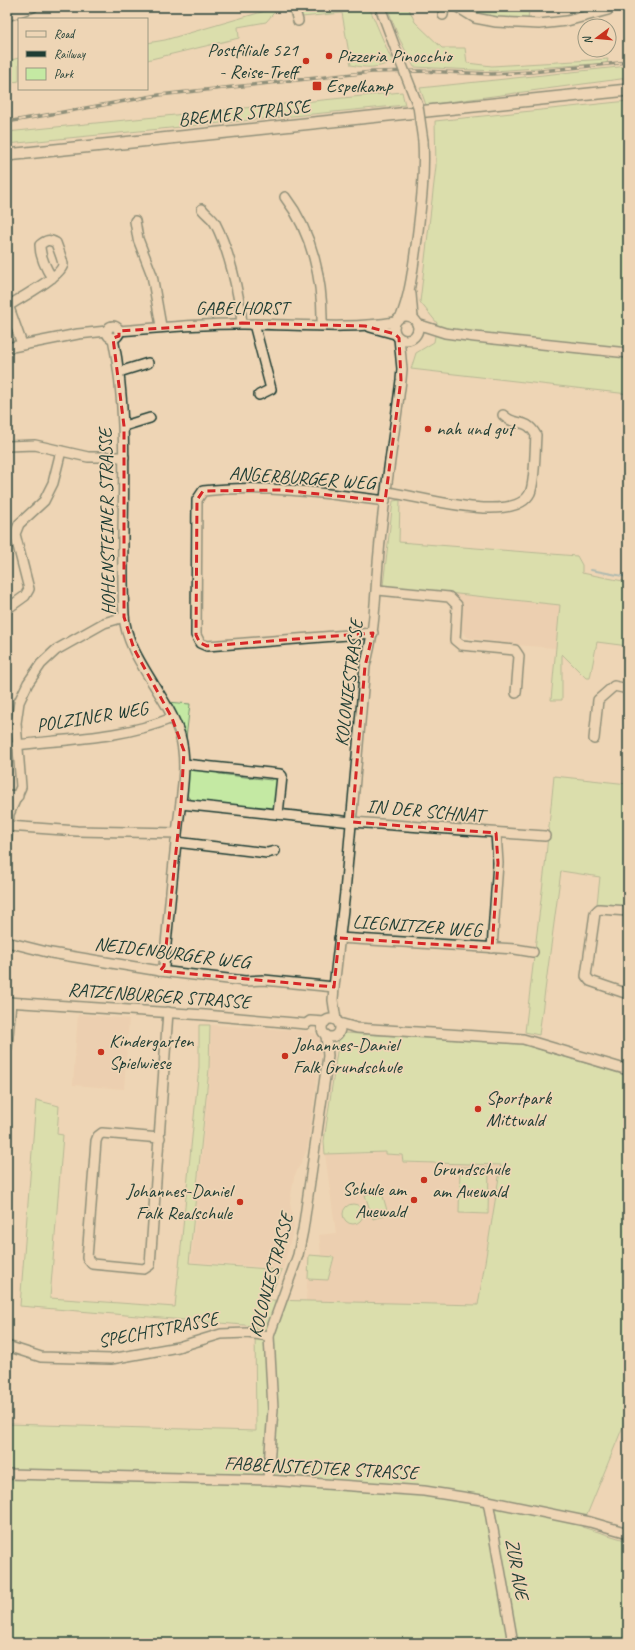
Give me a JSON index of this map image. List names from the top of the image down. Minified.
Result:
{"streets":{"main road":["BREMER STRASSE"],"street":["GABELHORST","ANGERBURGER WEG","HOHENSTEINER STRASSE","KOLONIESTRASSE","POLZINER WEG","IN DER SCHNAT","LIEGNITZER WEG","NEIDENBURGER WEG","RATZENBURGER STRASSE","SPECHTSTRASSE","FABBENSTEDTER STRASSE","ZUR AUE"]},"crossings":[["GABELHORST","HOHENSTEINER STRASSE"],["GABELHORST","KOLONIESTRASSE"],["ANGERBURGER WEG","KOLONIESTRASSE"],["HOHENSTEINER STRASSE","POLZINER WEG"],["HOHENSTEINER STRASSE","IN DER SCHNAT"],["KOLONIESTRASSE","IN DER SCHNAT"],["KOLONIESTRASSE","LIEGNITZER WEG"],["KOLONIESTRASSE","NEIDENBURGER WEG"],["KOLONIESTRASSE","RATZENBURGER STRASSE"],["KOLONIESTRASSE","SPECHTSTRASSE"],["KOLONIESTRASSE","FABBENSTEDTER STRASSE"],["IN DER SCHNAT","LIEGNITZER WEG"],["FABBENSTEDTER STRASSE","ZUR AUE"]],"places":{"other":["Pizzeria Pinocchio","Postfiliale 521 - Reise-Treff","nah und gut","Kindergarten Spielwiese","Johannes-Daniel Falk Grundschule","Sportpark Mittwald","Grundschule am Auewald","Schule am Auewald","Johannes-Daniel Falk Realschule"],"transit":["Espelkamp"]},"legend":["Road","Railway","Park"],"north":"left"}
